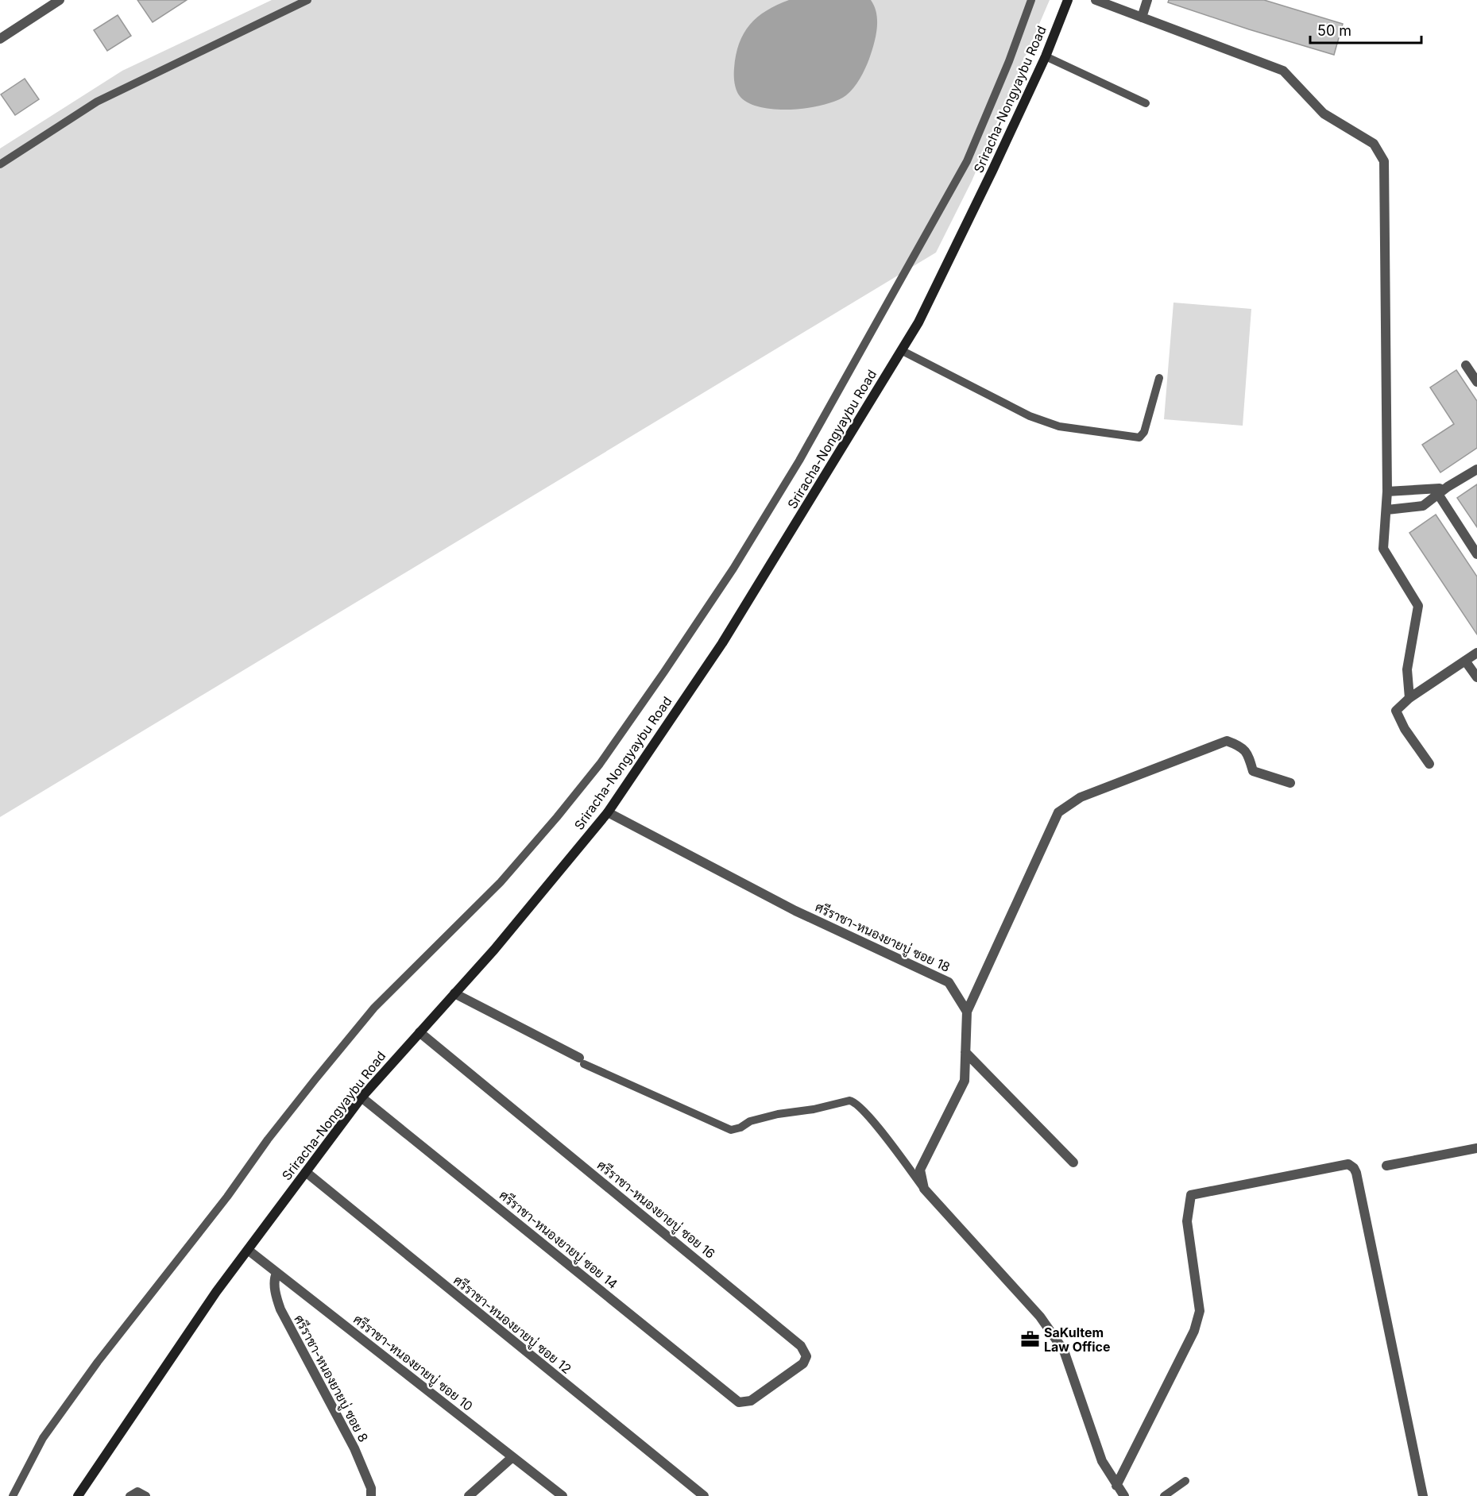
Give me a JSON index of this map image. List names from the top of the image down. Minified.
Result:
{"streets":{"main road":["Sriracha-Nongyaybu Road"],"street":["ศรีราชา-หนองยายบู่ ซอย 18","ศรีราชา-หนองยายบู่ ซอย 16","ศรีราชา-หนองยายบู่ ซอย 14","ศรีราชา-หนองยายบู่ ซอย 12","ศรีราชา-หนองยายบู่ ซอย 10","ศรีราชา-หนองยายบู่ ซอย 8"]},"crossings":[["Sriracha-Nongyaybu Road","ศรีราชา-หนองยายบู่ ซอย 18"],["Sriracha-Nongyaybu Road","ศรีราชา-หนองยายบู่ ซอย 16"],["Sriracha-Nongyaybu Road","ศรีราชา-หนองยายบู่ ซอย 14"],["Sriracha-Nongyaybu Road","ศรีราชา-หนองยายบู่ ซอย 12"],["Sriracha-Nongyaybu Road","ศรีราชา-หนองยายบู่ ซอย 10"],["ศรีราชา-หนองยายบู่ ซอย 16","ศรีราชา-หนองยายบู่ ซอย 14"],["ศรีราชา-หนองยายบู่ ซอย 10","ศรีราชา-หนองยายบู่ ซอย 8"]],"places":{"office":["SaKultem Law Office"]},"scale_bar":"50 m"}
